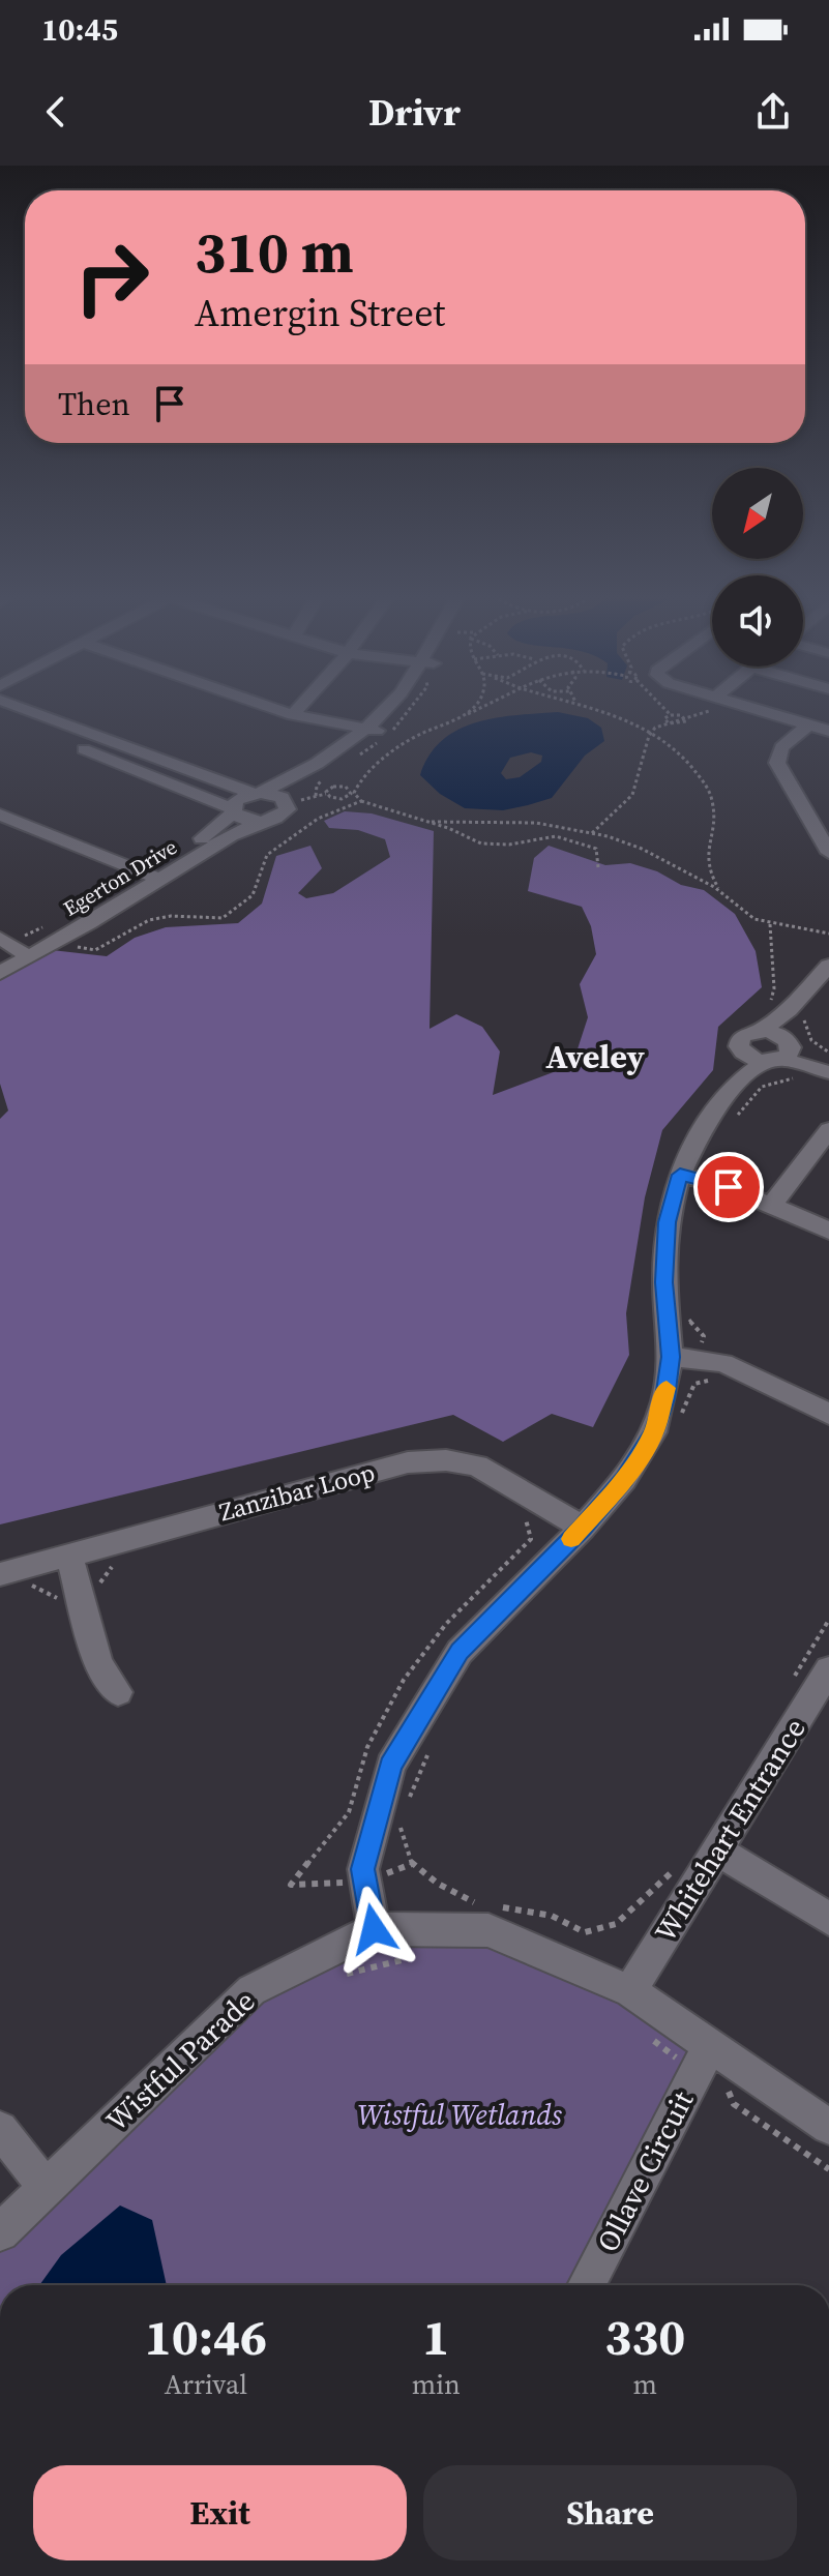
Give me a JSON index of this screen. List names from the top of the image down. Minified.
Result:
{"streets":{"street":["Egerton Drive","Zanzibar Loop","Whitehart Entrance","Wistful Parade","Ollave Circuit"]},"crossings":[["Whitehart Entrance","Wistful Parade"],["Wistful Parade","Ollave Circuit"]],"districts":["Aveley"],"parks":["Wistful Wetlands"],"north":"bottom left","page":{"status":"10:45","header":"Drivr","turn":["310 m","Amergin Street"],"then":"Then","eta":["10:46","Arrival","1","min","330","m"],"buttons":["Exit","Share"]}}
